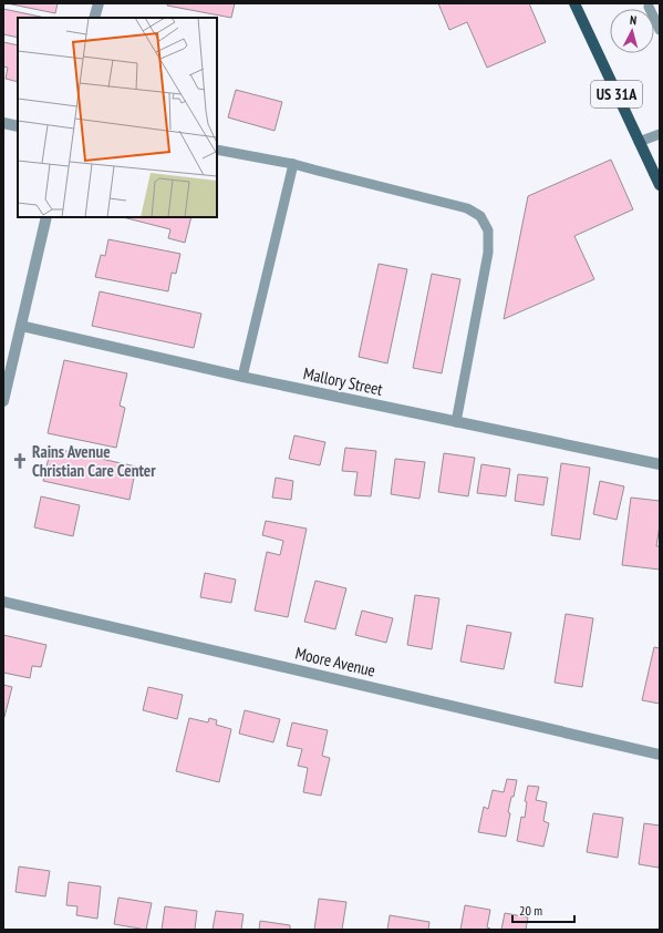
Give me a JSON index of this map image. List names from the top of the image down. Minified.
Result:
{"streets":{"main road":["US 31A"],"street":["Mallory Street","Moore Avenue"]},"places":{"church":["Rains Avenue Christian Care Center"]},"scale_bar":"20 m","north":"top"}
